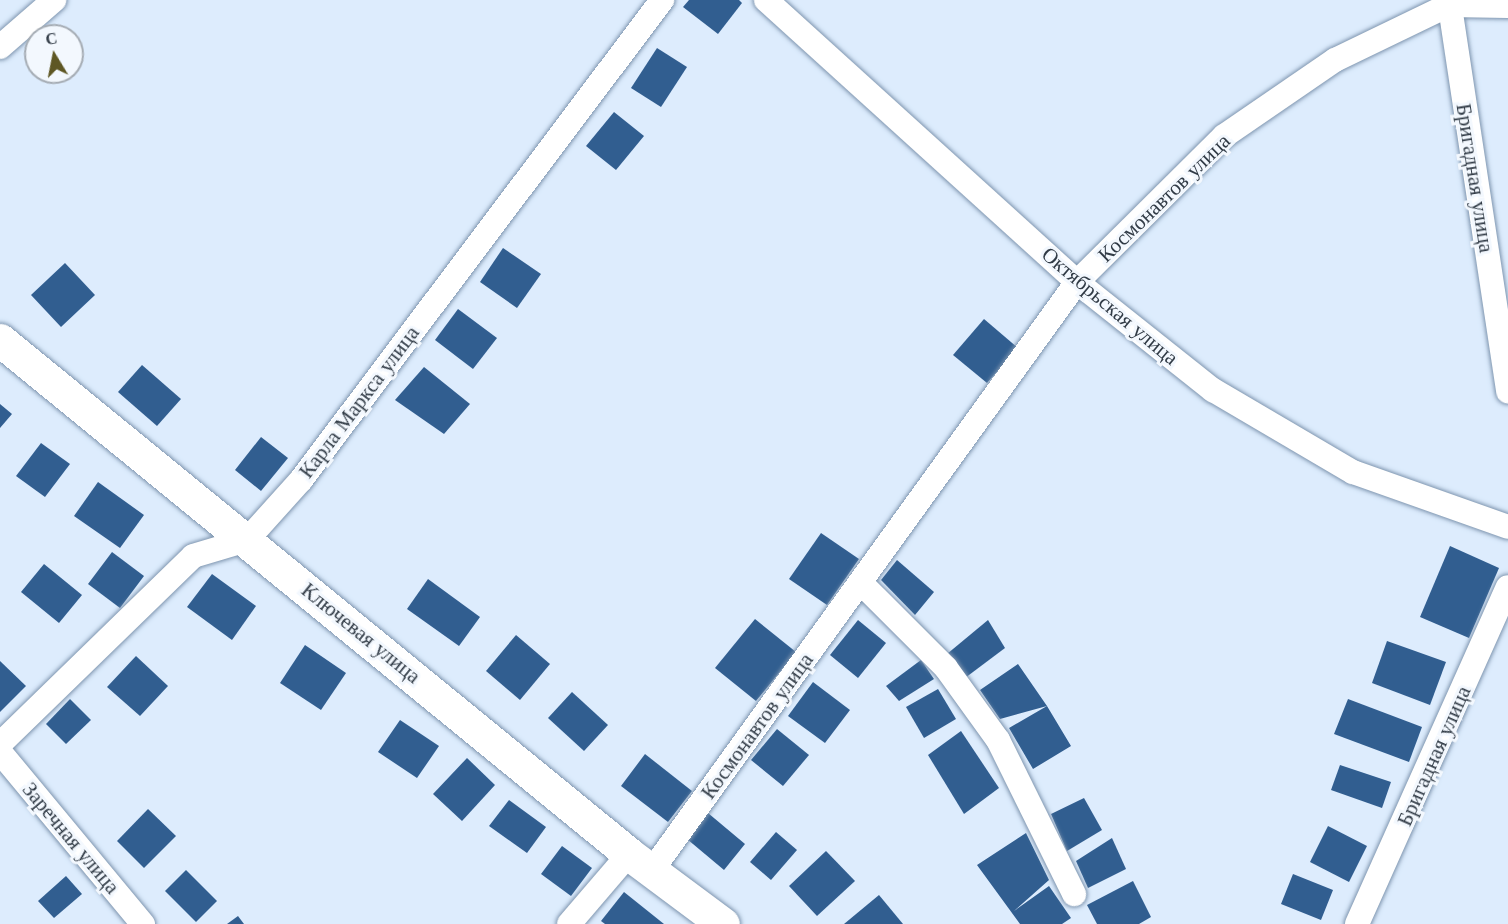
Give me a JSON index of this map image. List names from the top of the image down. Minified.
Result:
{"streets":{"street":["Бригадная улица","Космонавтов улица","Октябрьская улица","Карла Маркса улица","Ключевая улица","Заречная улица"]},"crossings":[["Бригадная улица","Космонавтов улица"],["Космонавтов улица","Октябрьская улица"],["Космонавтов улица","Ключевая улица"],["Карла Маркса улица","Ключевая улица"]],"north":"top"}
